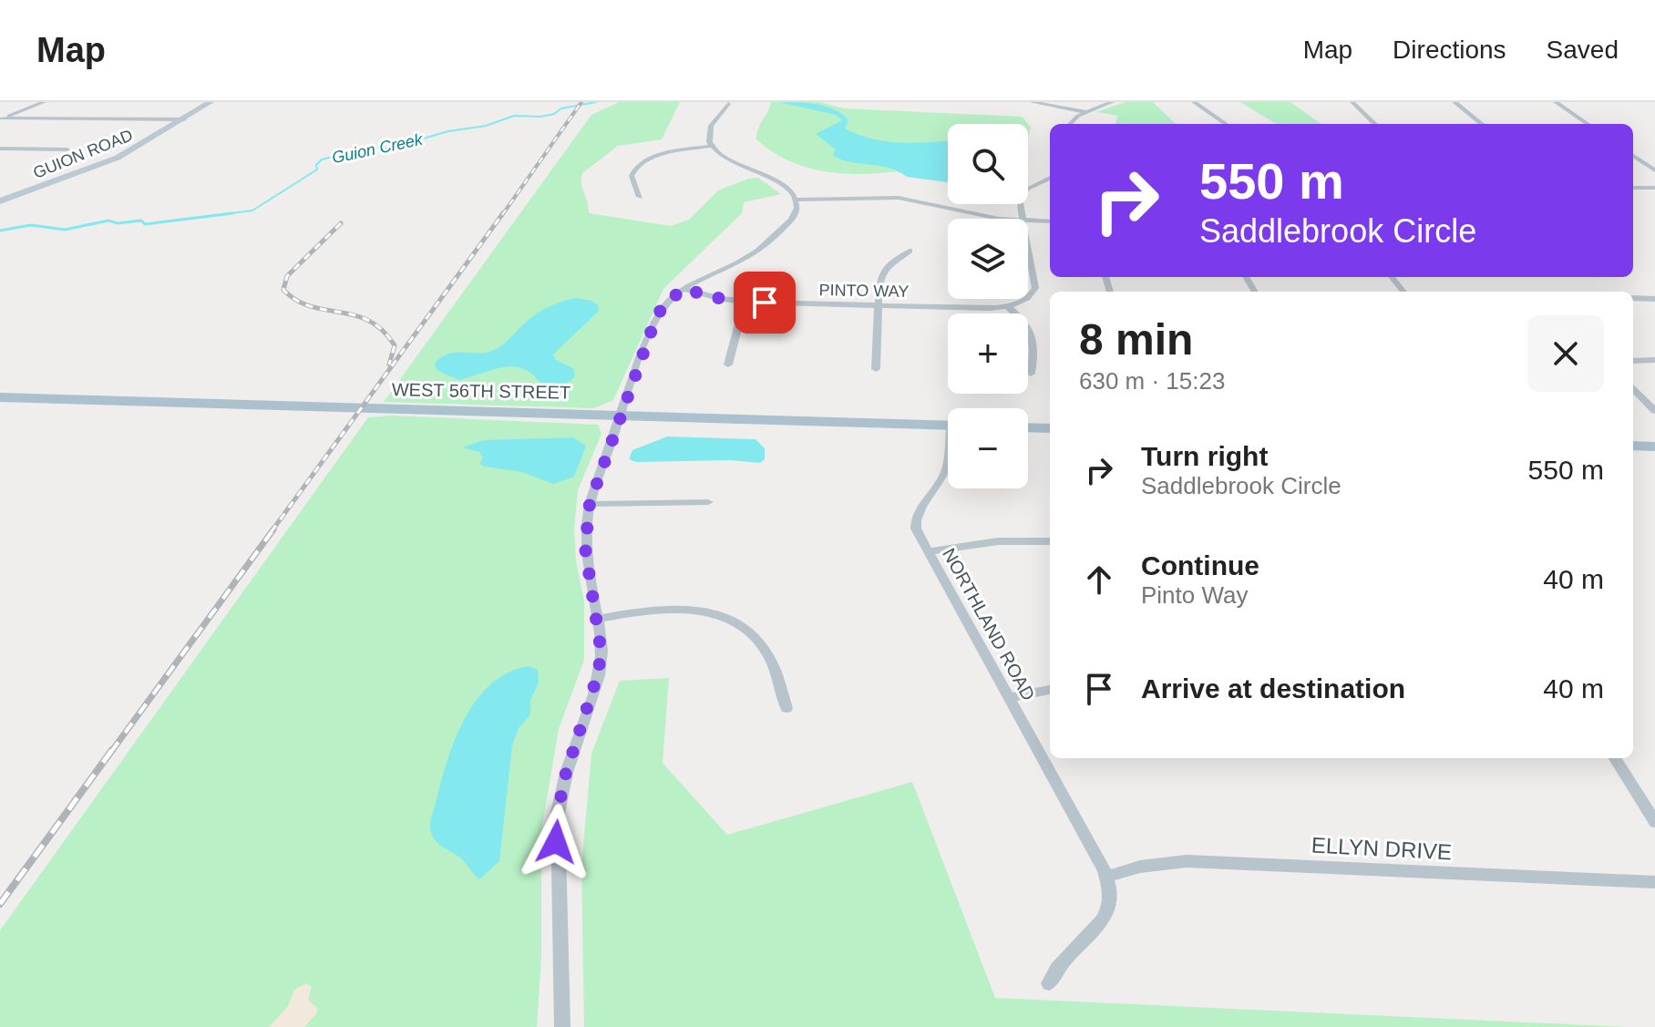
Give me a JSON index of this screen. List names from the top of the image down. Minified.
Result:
{"streets":{"main road":["WEST 56TH STREET"],"street":["GUION ROAD","PINTO WAY","NORTHLAND ROAD","ELLYN DRIVE"]},"crossings":[["NORTHLAND ROAD","ELLYN DRIVE"]],"water":["Guion Creek"],"page":{"header":"Map","nav":["Map","Directions","Saved"],"map_buttons":["+","−"],"turn":["550 m","Saddlebrook Circle"],"heading":["8 min","630 m · 15:23"],"list":[{"name":"Turn right","note":"Saddlebrook Circle","value":"550 m"},{"name":"Continue","note":"Pinto Way","value":"40 m"},{"name":"Arrive at destination","value":"40 m"}]}}
